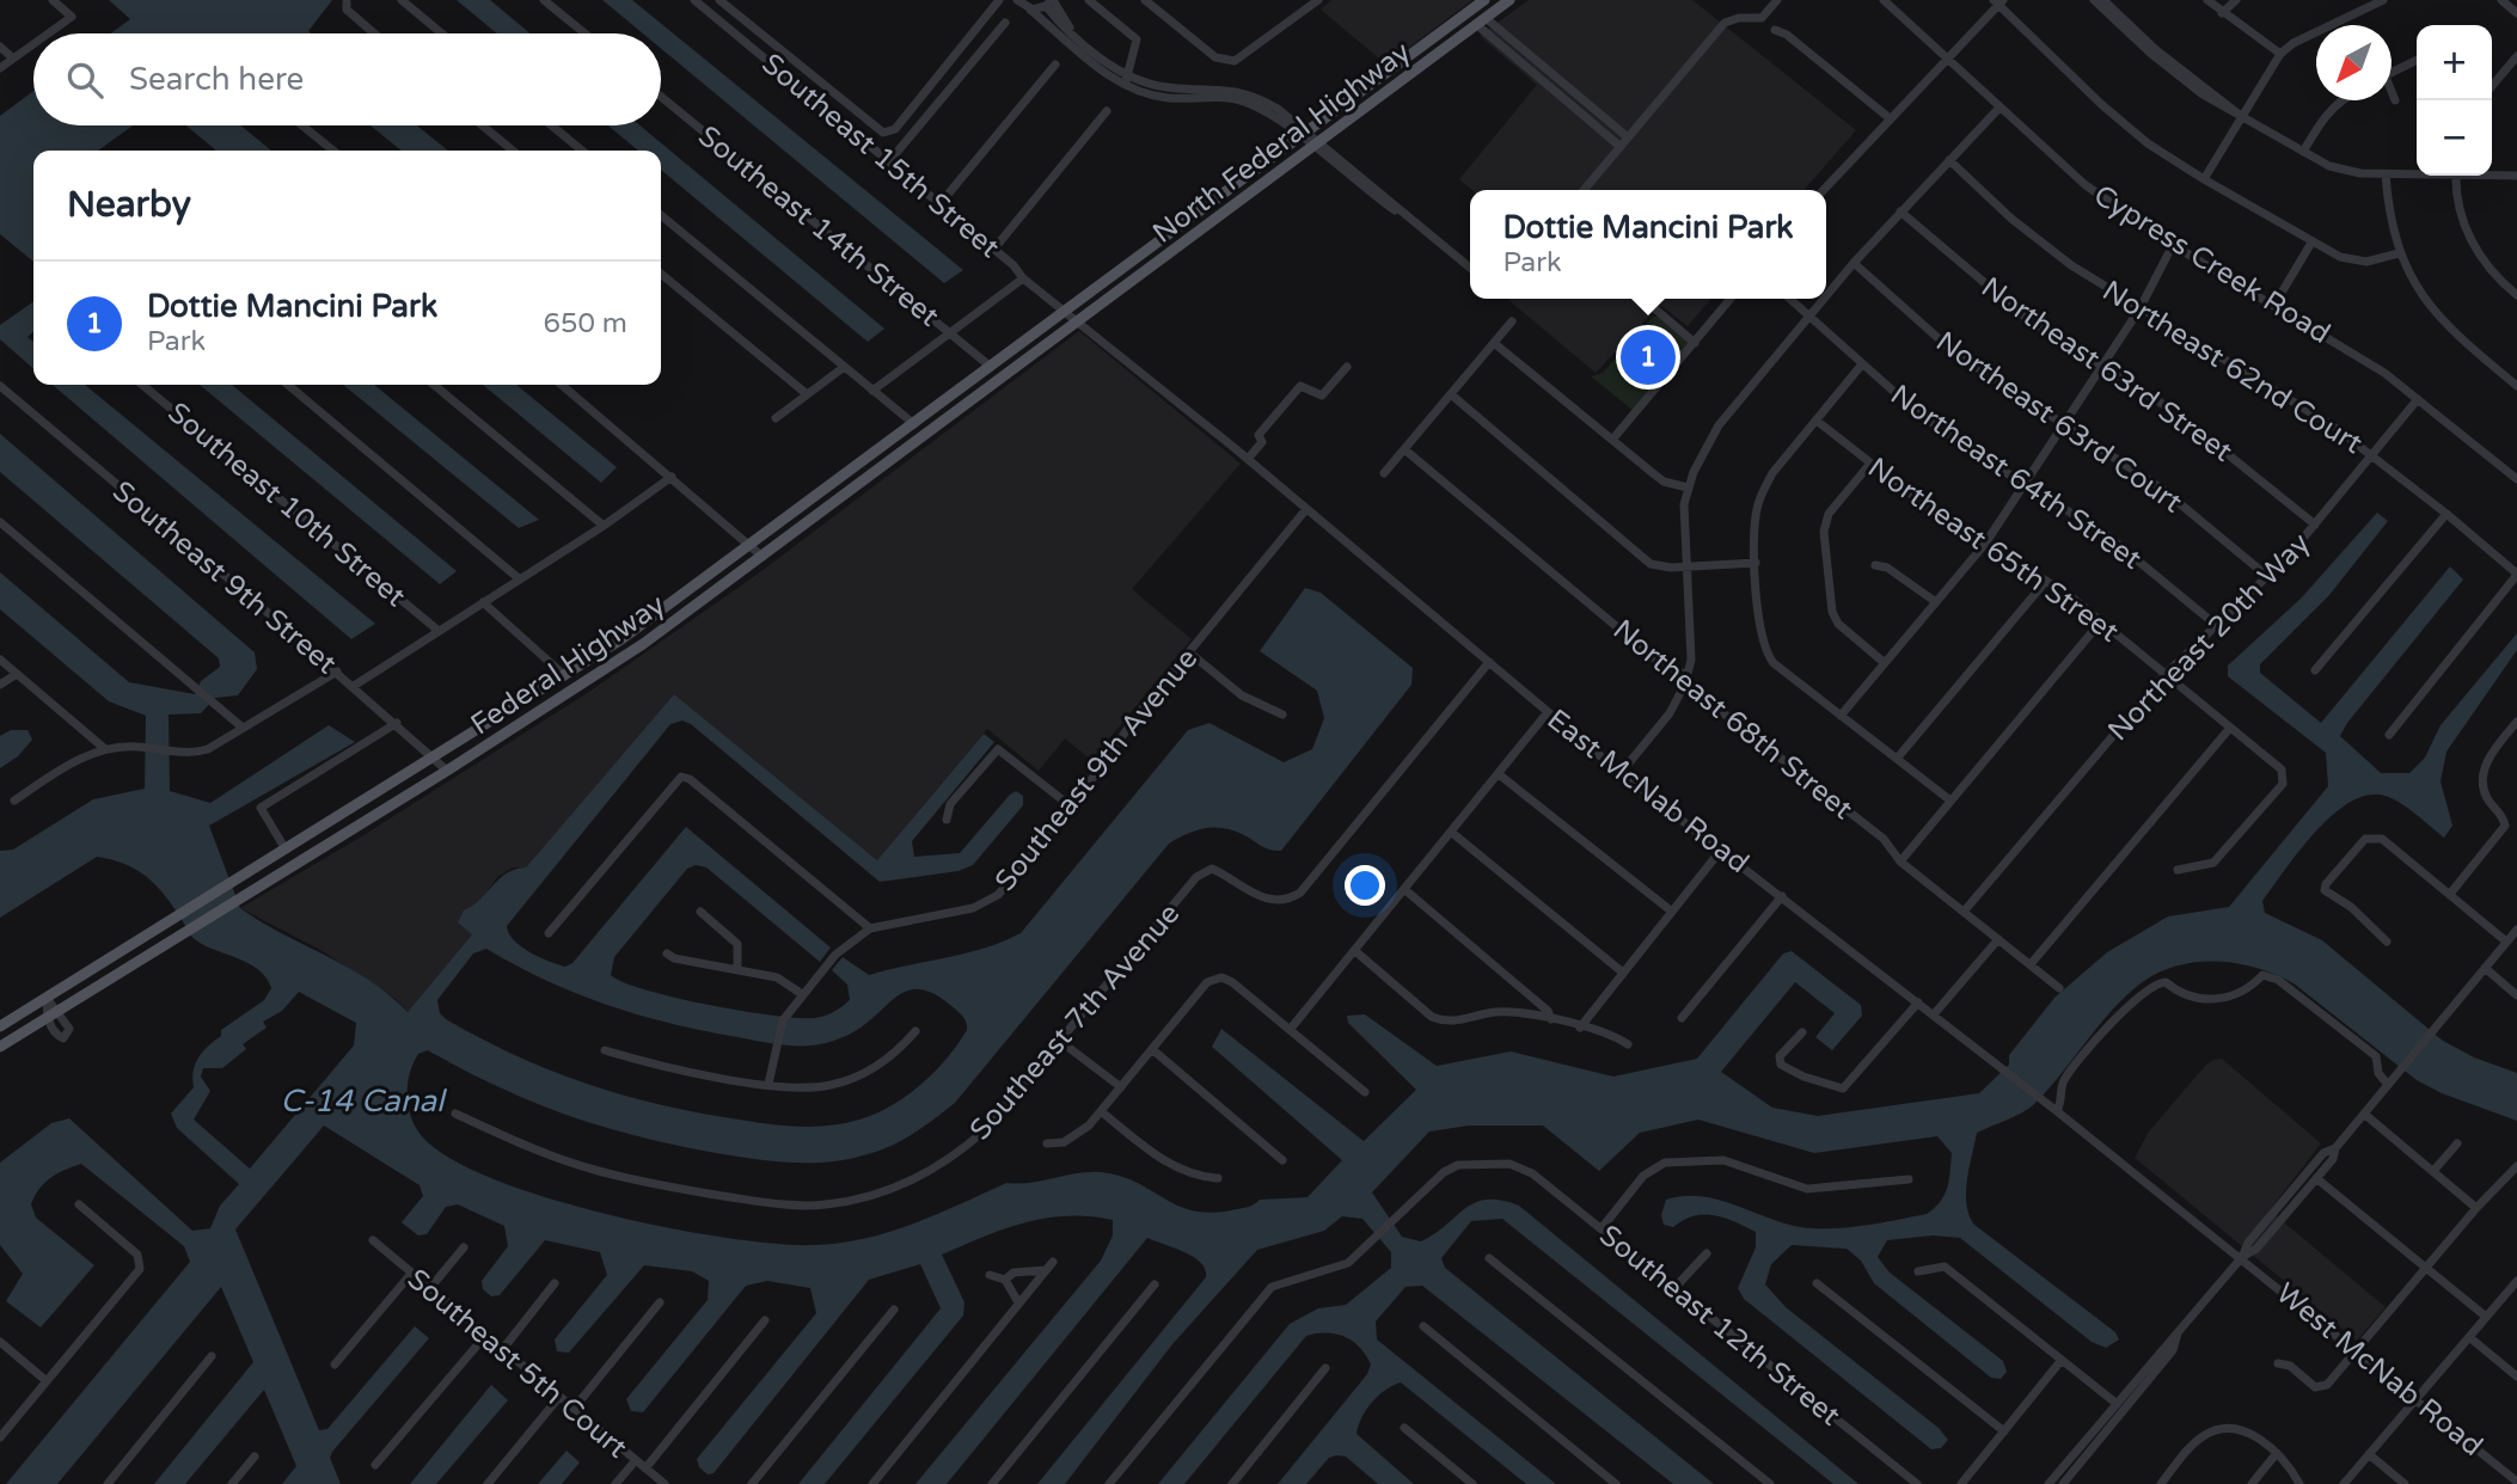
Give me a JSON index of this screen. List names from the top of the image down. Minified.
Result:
{"streets":{"main road":["North Federal Highway","Federal Highway"],"street":["Southeast 15th Street","Southeast 14th Street","Cypress Creek Road","Northeast 62nd Court","Northeast 63rd Street","Northeast 63rd Court","Northeast 64th Street","Southeast 10th Street","Northeast 65th Street","Southeast 9th Street","Northeast 20th Way","Northeast 68th Street","Southeast 9th Avenue","East McNab Road","Southeast 7th Avenue","Southeast 12th Street","Southeast 5th Court","West McNab Road"]},"crossings":[["North Federal Highway","Southeast 15th Street"],["North Federal Highway","Federal Highway"],["North Federal Highway","East McNab Road"],["Southeast 15th Street","Federal Highway"],["Southeast 15th Street","East McNab Road"],["Southeast 14th Street","Federal Highway"],["Cypress Creek Road","Northeast 20th Way"],["Northeast 62nd Court","Northeast 20th Way"],["Northeast 63rd Street","Northeast 20th Way"],["Northeast 63rd Court","Northeast 20th Way"],["Northeast 64th Street","Northeast 20th Way"],["Northeast 65th Street","Northeast 20th Way"],["Southeast 9th Street","Federal Highway"],["Northeast 20th Way","Northeast 68th Street"],["Federal Highway","East McNab Road"],["Southeast 9th Avenue","East McNab Road"],["East McNab Road","Southeast 7th Avenue"],["East McNab Road","West McNab Road"]],"water":["C-14 Canal"],"north":"bottom left","page":{"map_buttons":["+","−"],"search":"Search here","heading":"Nearby","popup":["Dottie Mancini Park","Park"],"list":[{"mark":"1","name":"Dottie Mancini Park","note":"Park","value":"650 m"}],"pins":"1"}}
